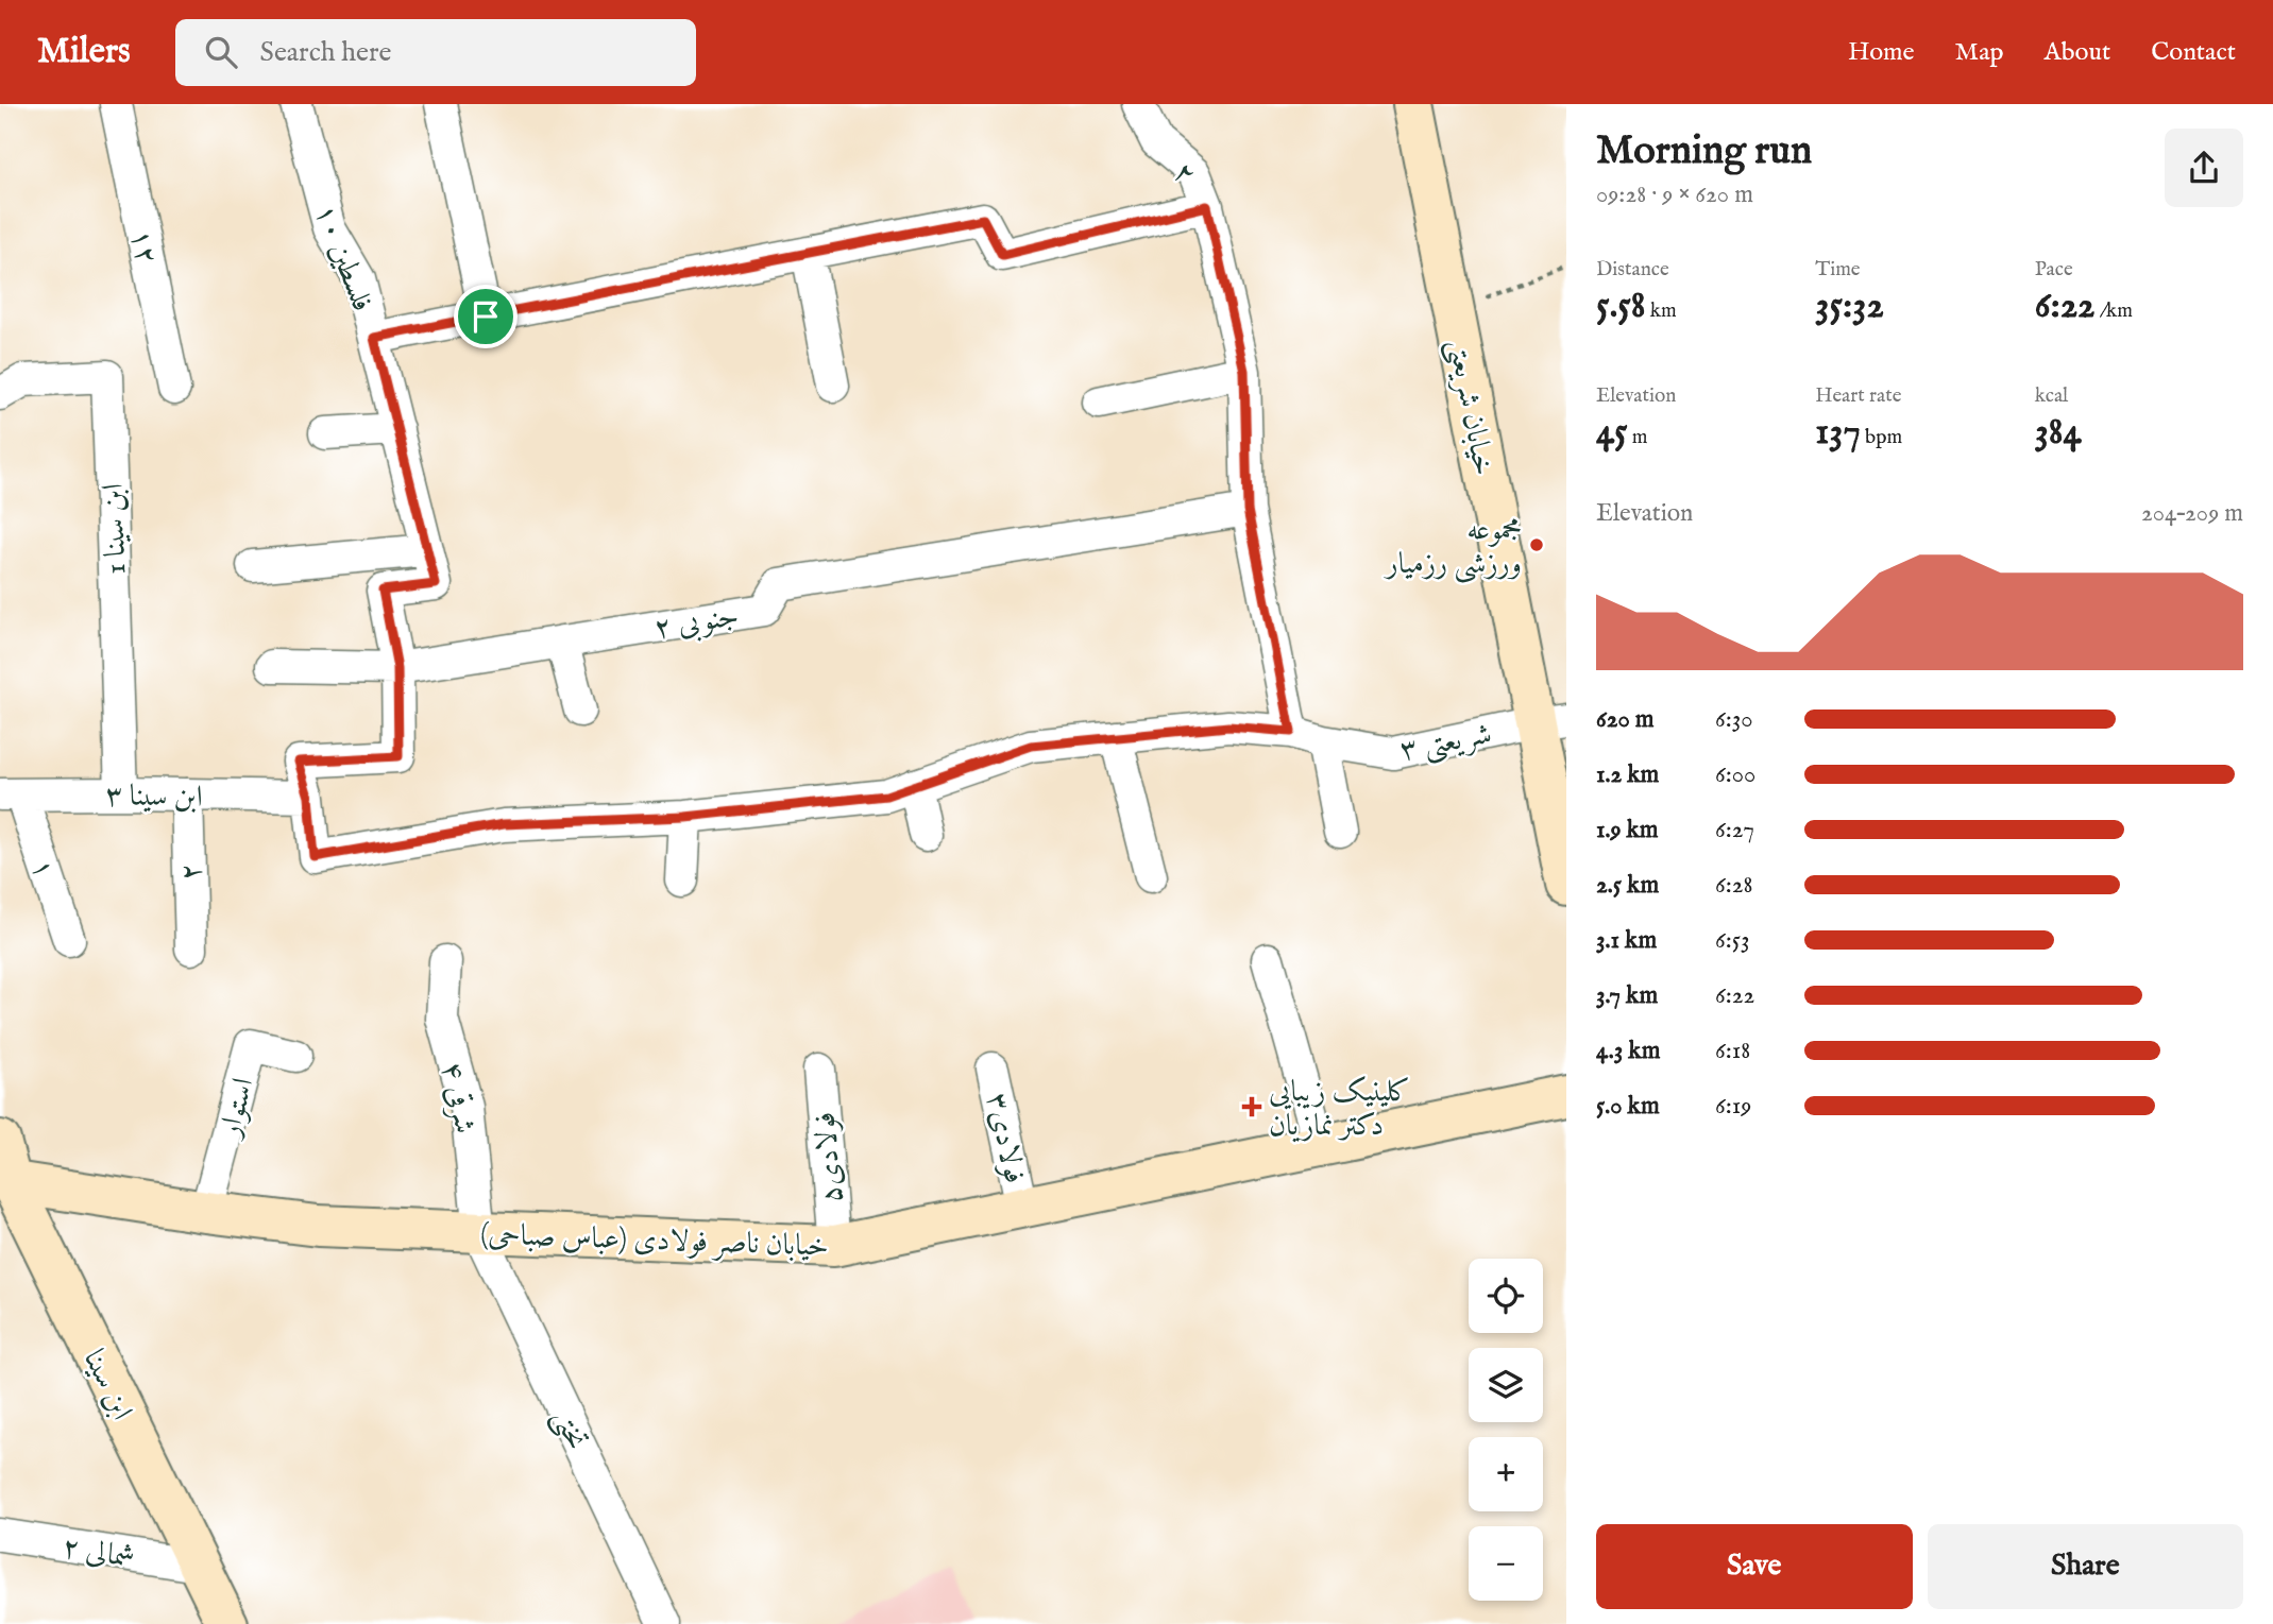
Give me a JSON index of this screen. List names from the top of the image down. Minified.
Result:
{"streets":{"street":["۲","۱۲","فلسطین ۱۰","خیابان شریعتی","ابن سینا 1","۲ جنوبی","شریعتی ۳","ابن سینا ۳","۱","۴ شرقی","استوار","فولادی۳","فولادی۵","خیابان ناصر فولادی (عباس صباحی)","ابن سینا","تختی","۲ شمالی"]},"crossings":[["۲","۲ جنوبی"],["۲","شریعتی ۳"],["۲","ابن سینا ۳"],["فلسطین ۱۰","۲ جنوبی"],["خیابان شریعتی","شریعتی ۳"],["ابن سینا 1","ابن سینا ۳"],["شریعتی ۳","ابن سینا ۳"],["ابن سینا ۳","۱"],["۴ شرقی","خیابان ناصر فولادی (عباس صباحی)"],["۴ شرقی","تختی"],["استوار","خیابان ناصر فولادی (عباس صباحی)"],["فولادی۳","خیابان ناصر فولادی (عباس صباحی)"],["فولادی۵","خیابان ناصر فولادی (عباس صباحی)"],["خیابان ناصر فولادی (عباس صباحی)","ابن سینا"],["خیابان ناصر فولادی (عباس صباحی)","تختی"],["ابن سینا","۲ شمالی"]],"places":{"other":["مجموعه ورزشی رزمیار"],"health":["کلینیک زیبایی دکتر نمازیان"]},"page":{"header":"Milers","search":"Search here","nav":["Home","Map","About","Contact"],"heading":["Morning run","09:28 · 9 × 620 m"],"stats":[["Distance","5.58 km"],["Time","35:32"],["Pace","6:22 /km"],["Elevation","45 m"],["Heart rate","137 bpm"],["kcal","384"]],"chart":["Elevation","204–209 m"],"list":[{"name":"620 m","note":"6:30"},{"name":"1.2 km","note":"6:00"},{"name":"1.9 km","note":"6:27"},{"name":"2.5 km","note":"6:28"},{"name":"3.1 km","note":"6:53"},{"name":"3.7 km","note":"6:22"},{"name":"4.3 km","note":"6:18"},{"name":"5.0 km","note":"6:19"}],"map_buttons":["+","−"],"buttons":["Save","Share"]}}
